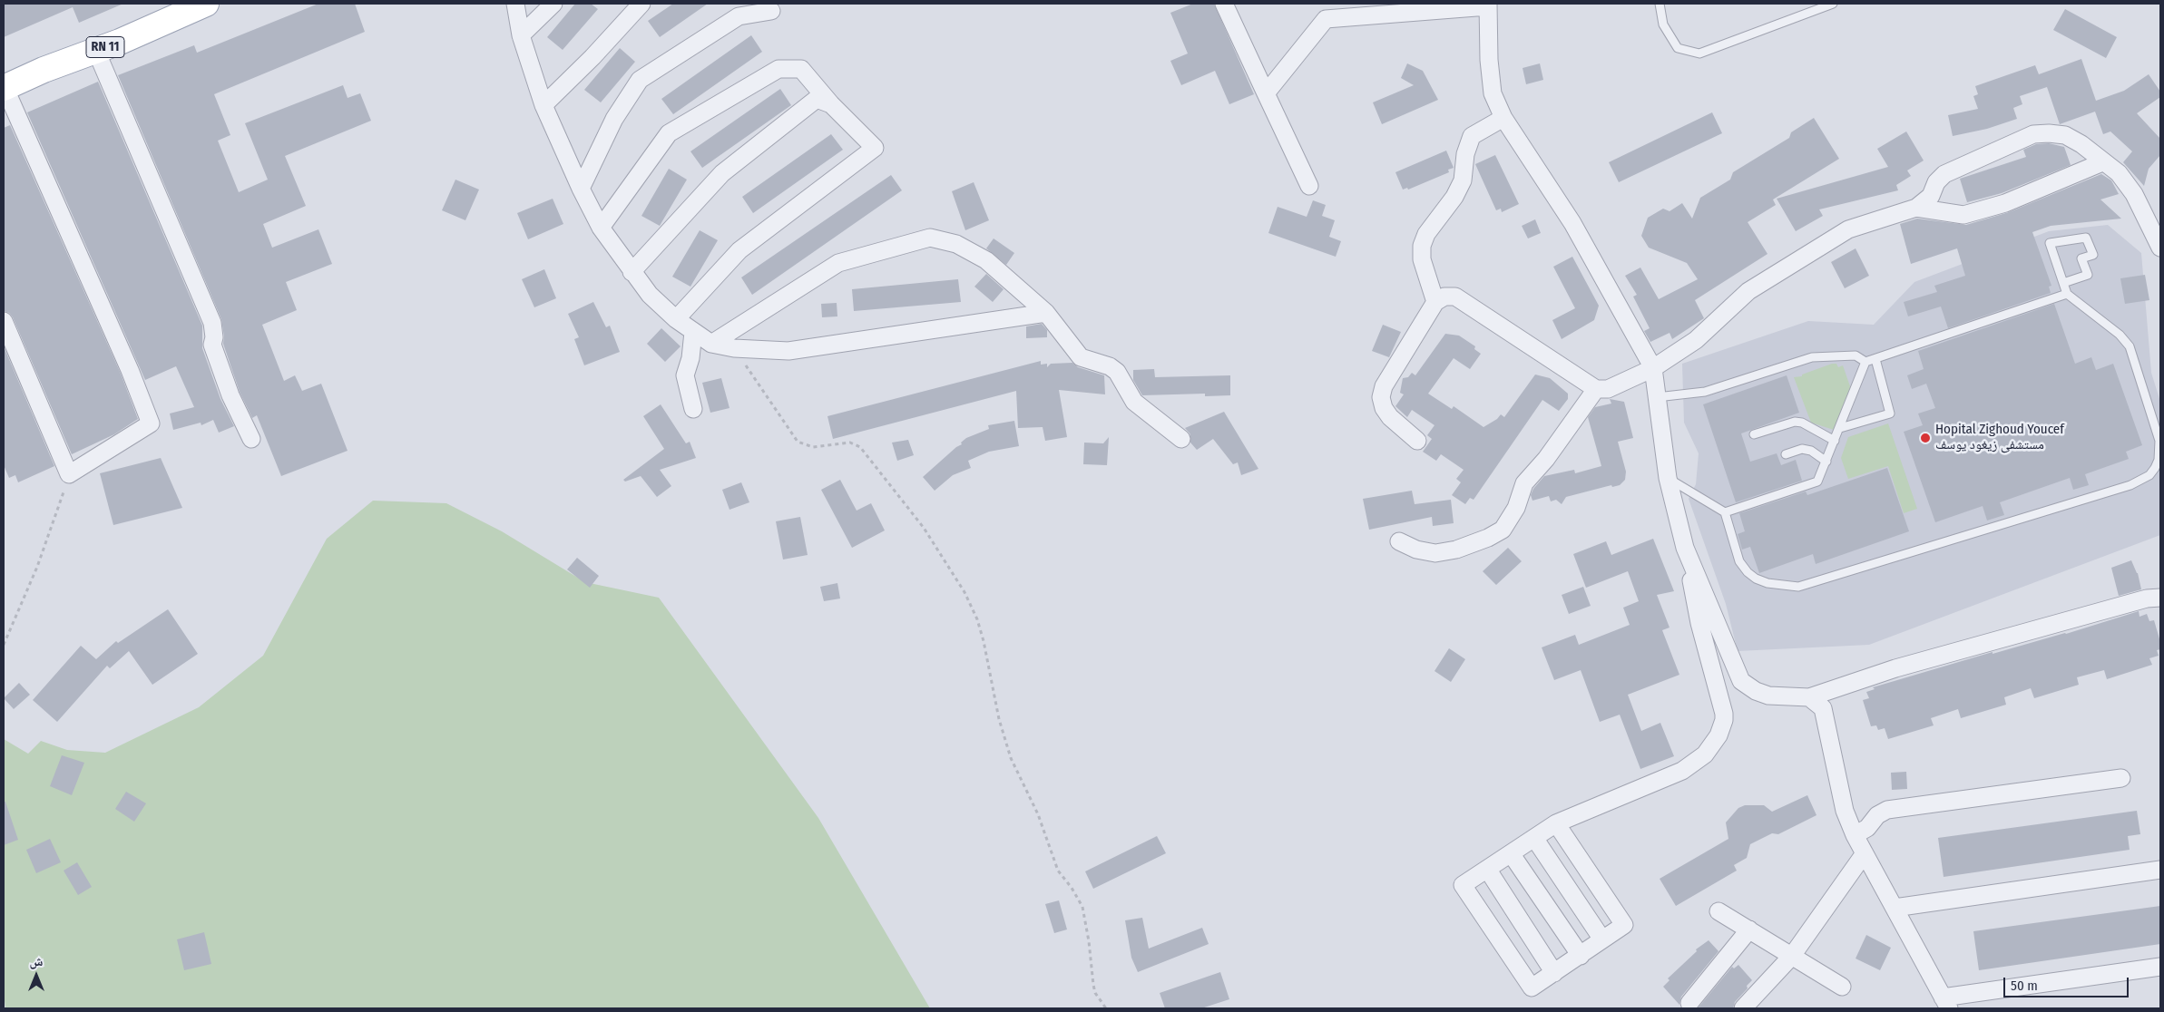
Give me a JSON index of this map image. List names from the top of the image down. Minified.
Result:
{"streets":{"main road":["RN 11"]},"places":["Hopital Zighoud Youcef مستشفى زيغود يوسف"],"scale_bar":"50 m","north":"top"}
